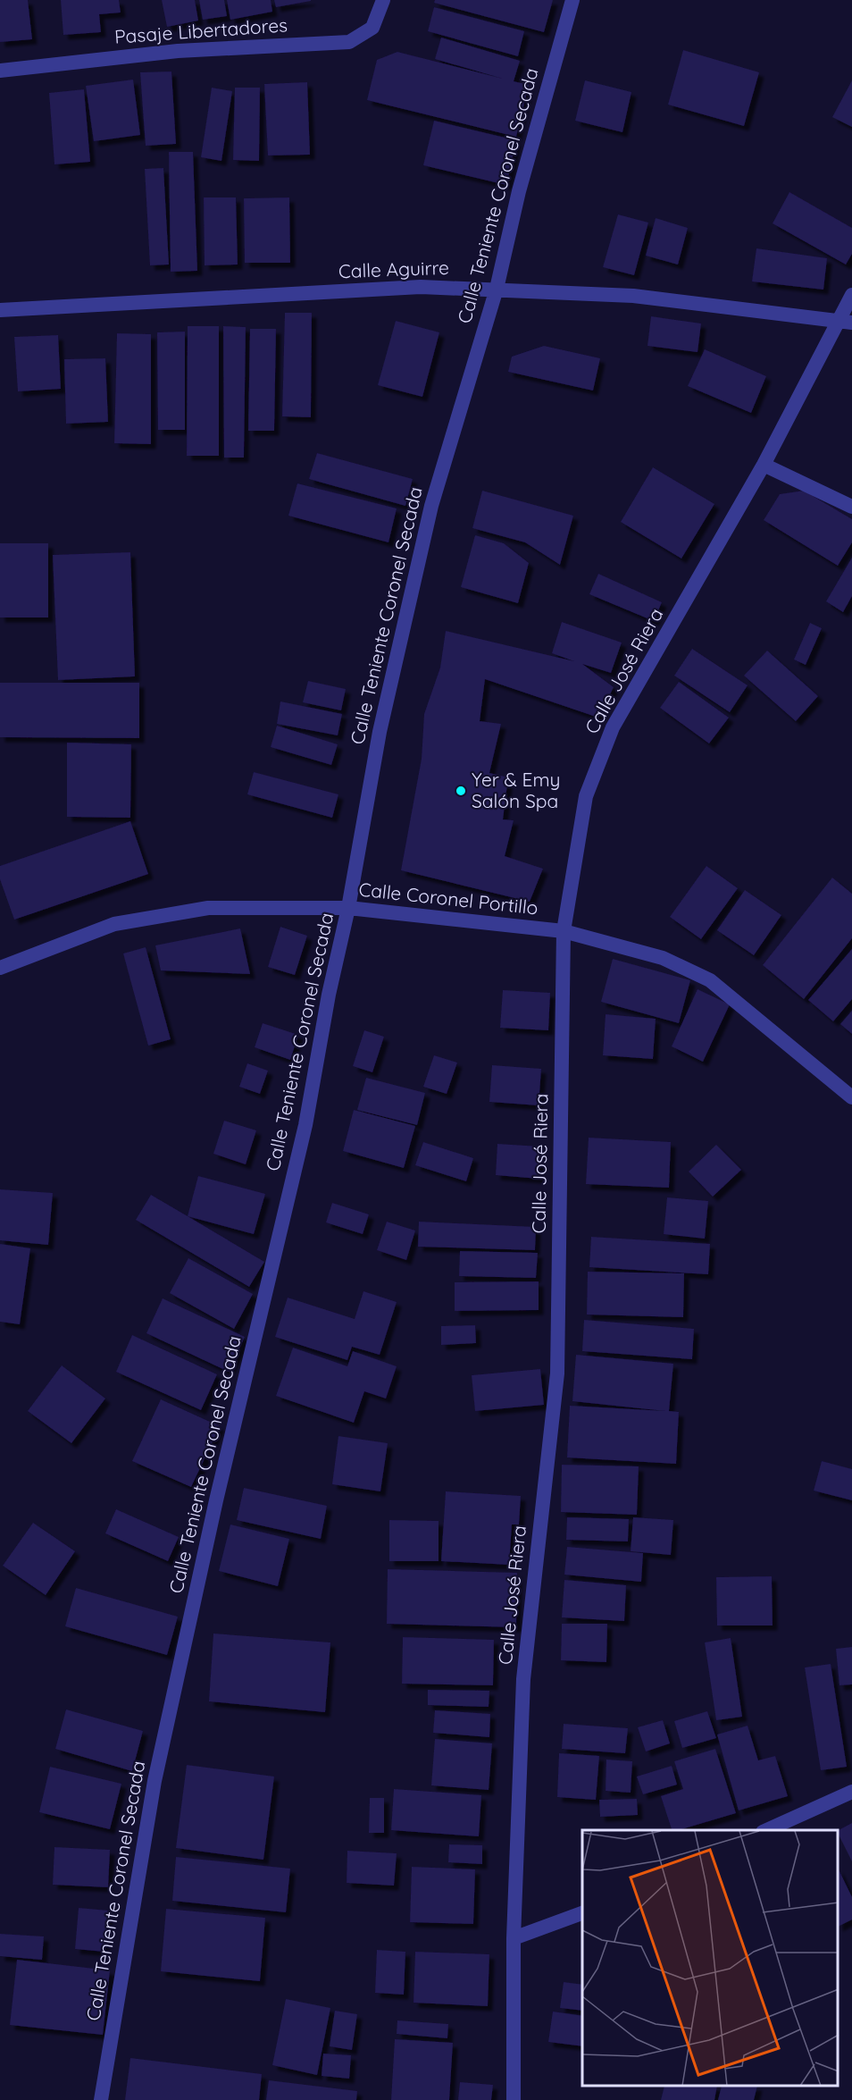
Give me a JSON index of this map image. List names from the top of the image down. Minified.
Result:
{"streets":{"street":["Pasaje Libertadores","Calle Teniente Coronel Secada","Calle Aguirre","Calle José Riera","Calle Coronel Portillo"]},"crossings":[["Calle Teniente Coronel Secada","Calle Aguirre"],["Calle Teniente Coronel Secada","Calle Coronel Portillo"],["Calle Aguirre","Calle José Riera"],["Calle José Riera","Calle Coronel Portillo"]],"places":["Yer & Emy Salón Spa"]}
